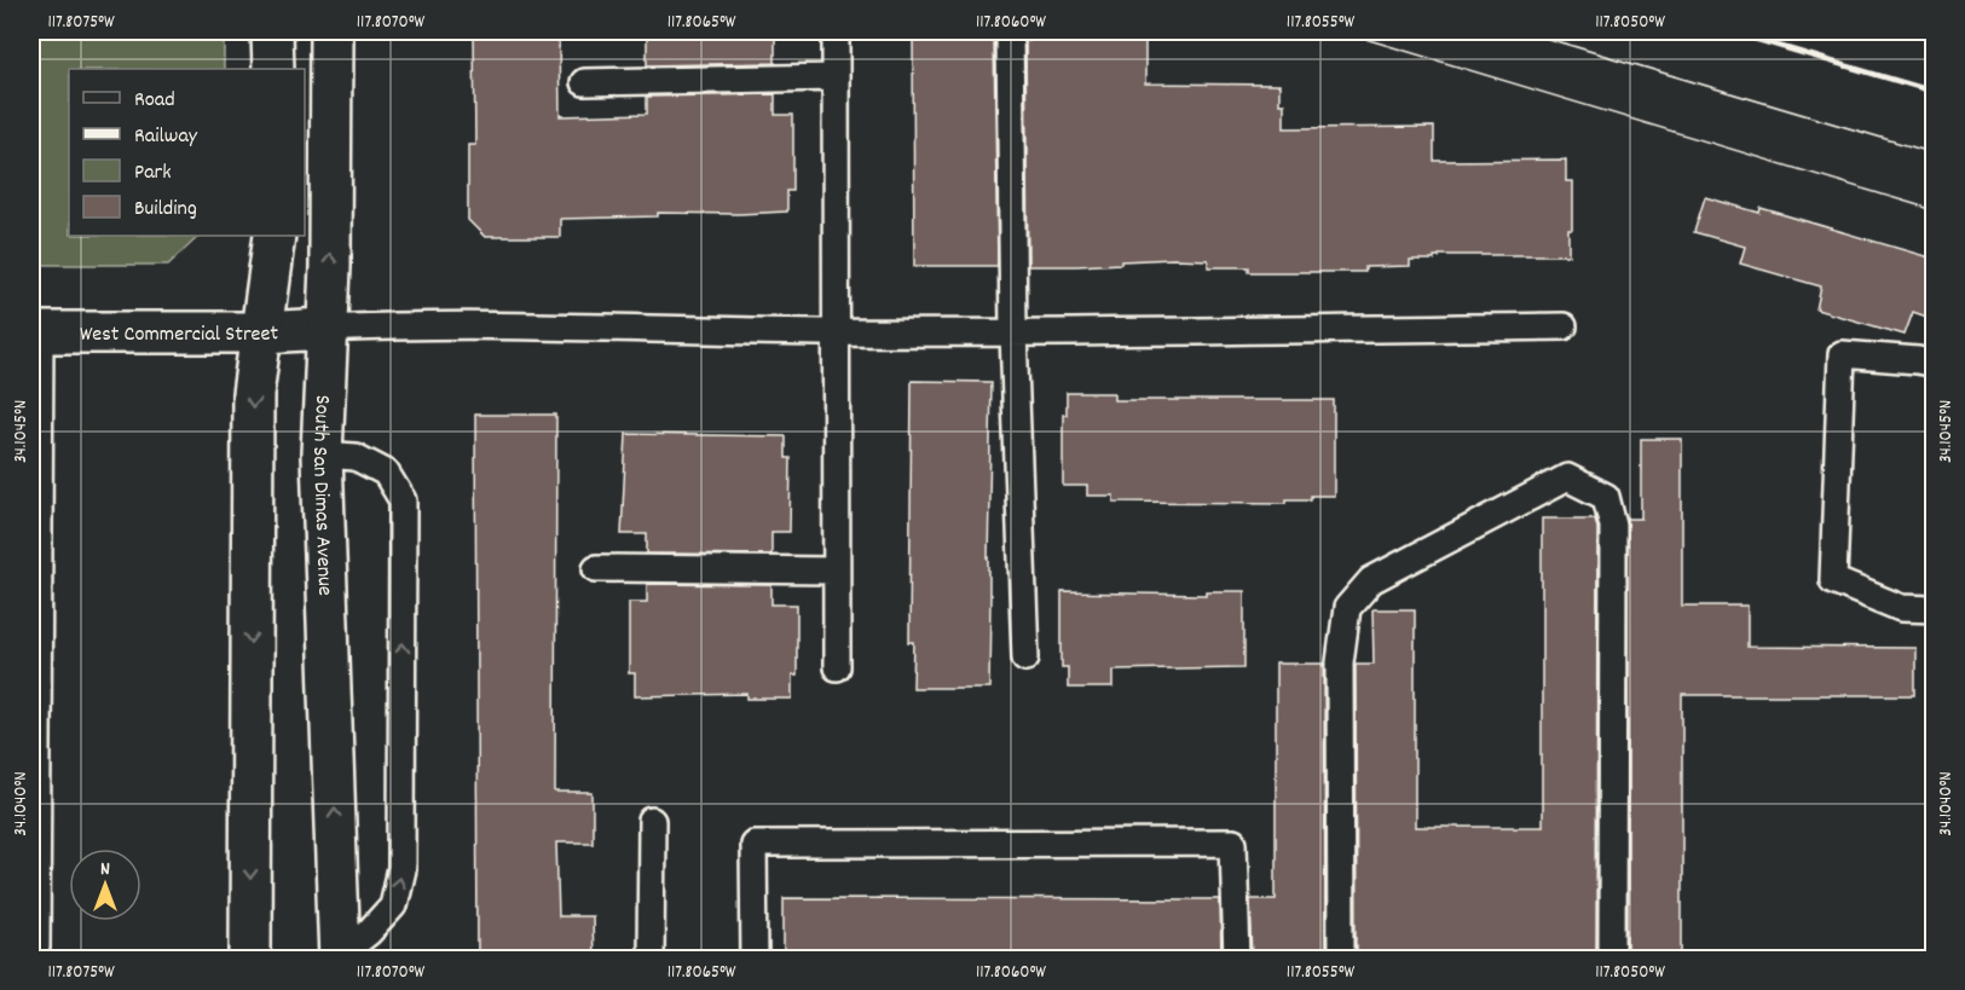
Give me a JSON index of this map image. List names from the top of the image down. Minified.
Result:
{"streets":{"street":["West Commercial Street","South San Dimas Avenue"]},"crossings":[["West Commercial Street","South San Dimas Avenue"]],"legend":["Road","Railway","Park","Building"],"north":"top","coordinates":["117.8075°W","117.8070°W","117.8065°W","117.8060°W","117.8055°W","117.8050°W","34.1045°N","34.1040°N"]}
